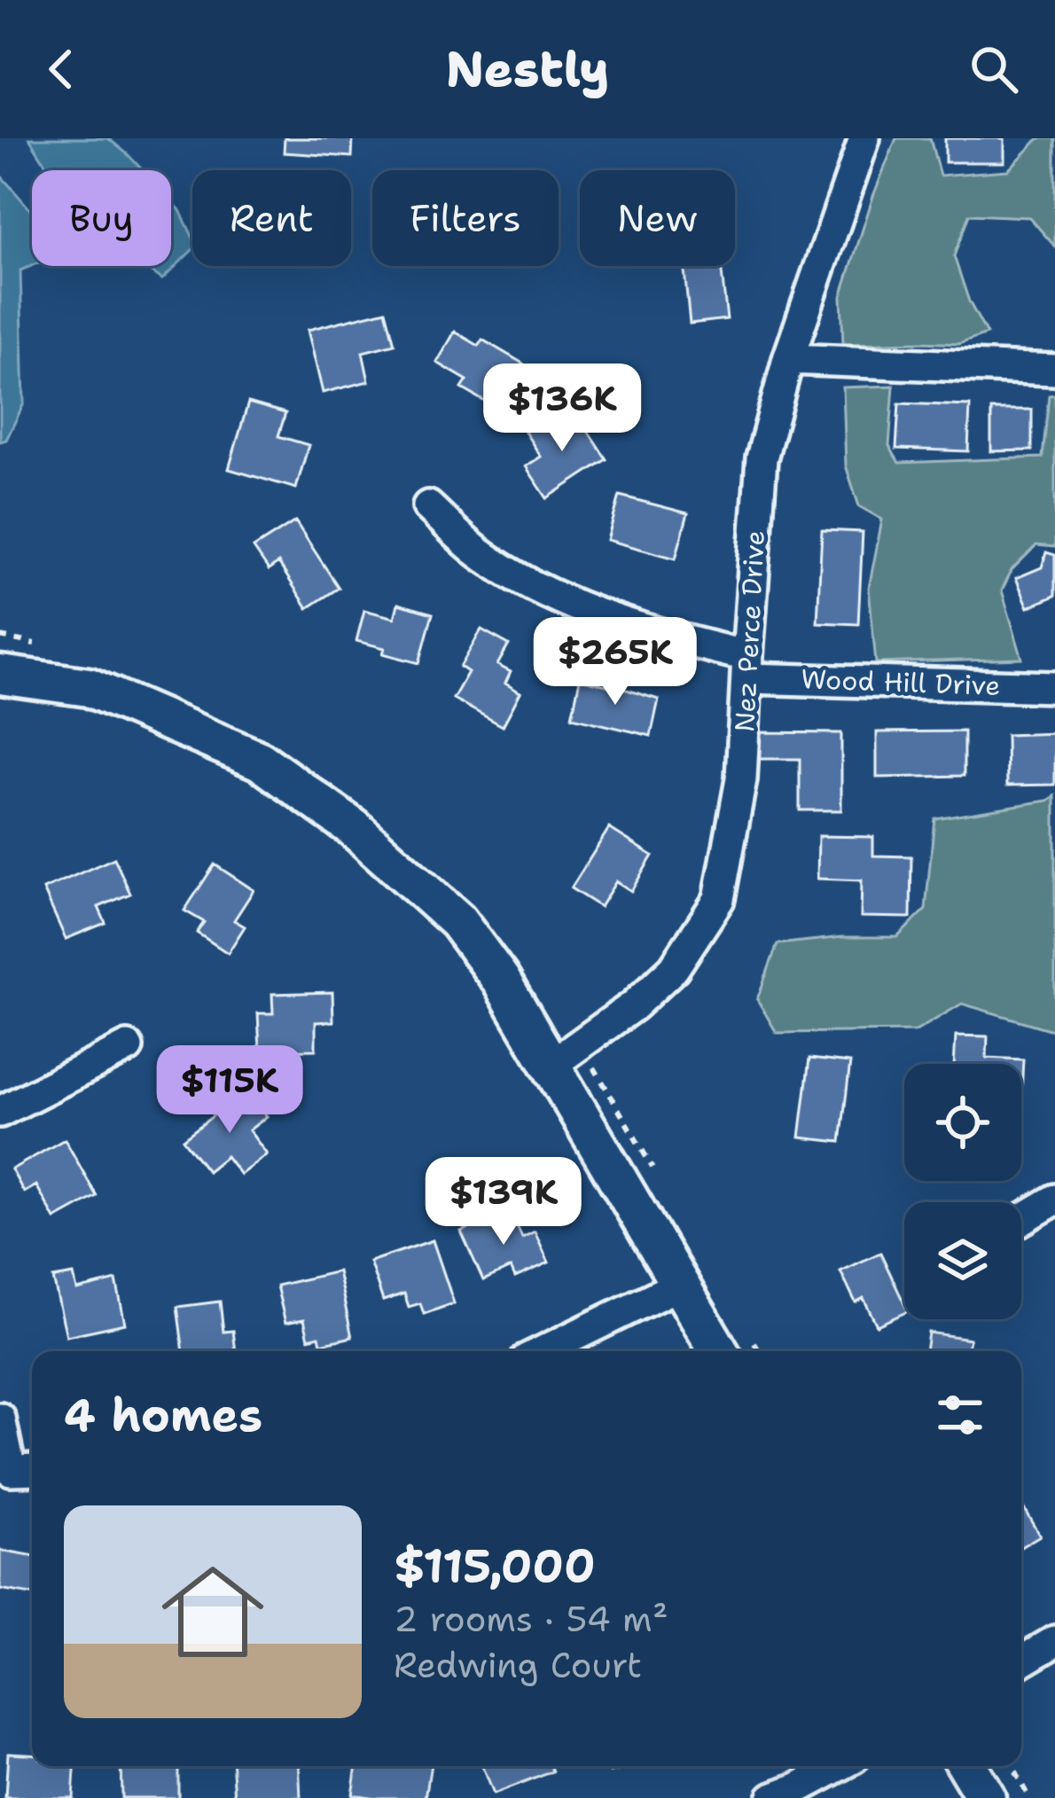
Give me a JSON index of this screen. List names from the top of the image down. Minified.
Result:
{"streets":{"street":["Nez Perce Drive","Wood Hill Drive"]},"crossings":[["Nez Perce Drive","Wood Hill Drive"]],"page":{"header":"Nestly","chip":["Buy","Rent","Filters","New"],"price":["$136K","$265K","$115K","$139K"],"heading":"4 homes","list":[{"name":"$115,000","note":"2 rooms · 54 m² · Redwing Court"}]}}
